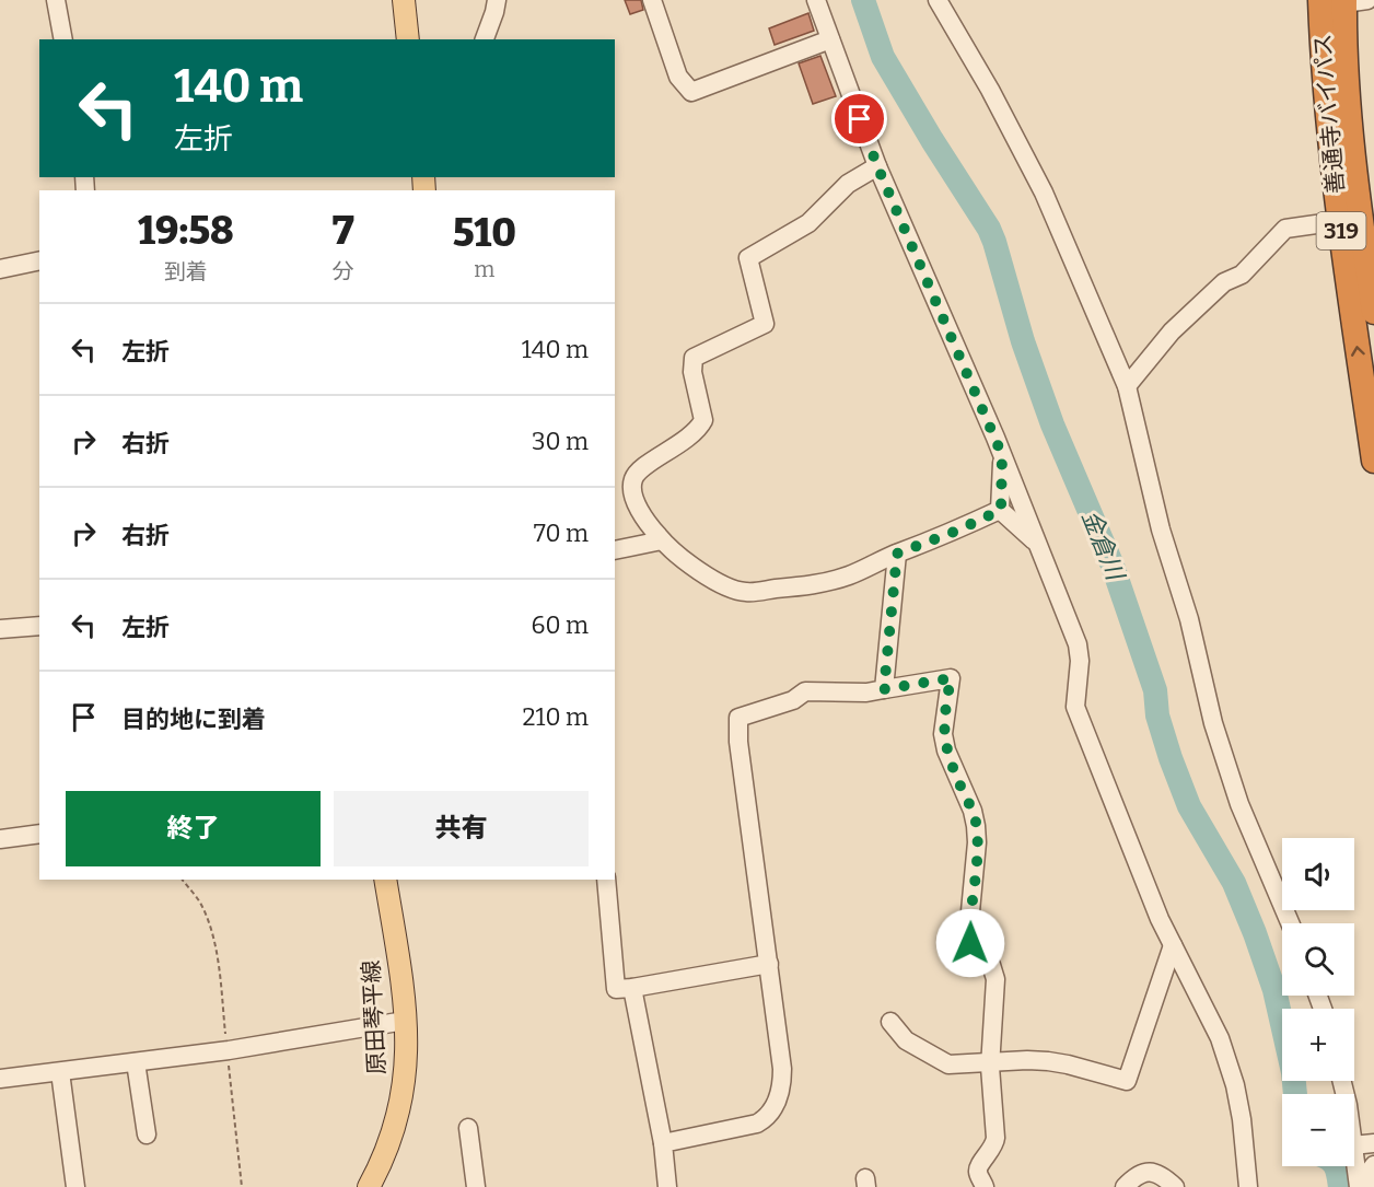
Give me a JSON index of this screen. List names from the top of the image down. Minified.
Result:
{"streets":{"highway":["善通寺バイパス","319"],"main road":["原田琴平線"]},"water":["金倉川"],"page":{"turn":["140 m","左折"],"eta":["19:58","到着","7","分","510","m"],"list":[{"name":"左折","value":"140 m"},{"name":"右折","value":"30 m"},{"name":"右折","value":"70 m"},{"name":"左折","value":"60 m"},{"name":"目的地に到着","value":"210 m"}],"buttons":["終了","共有"],"map_buttons":["+","−"]}}
